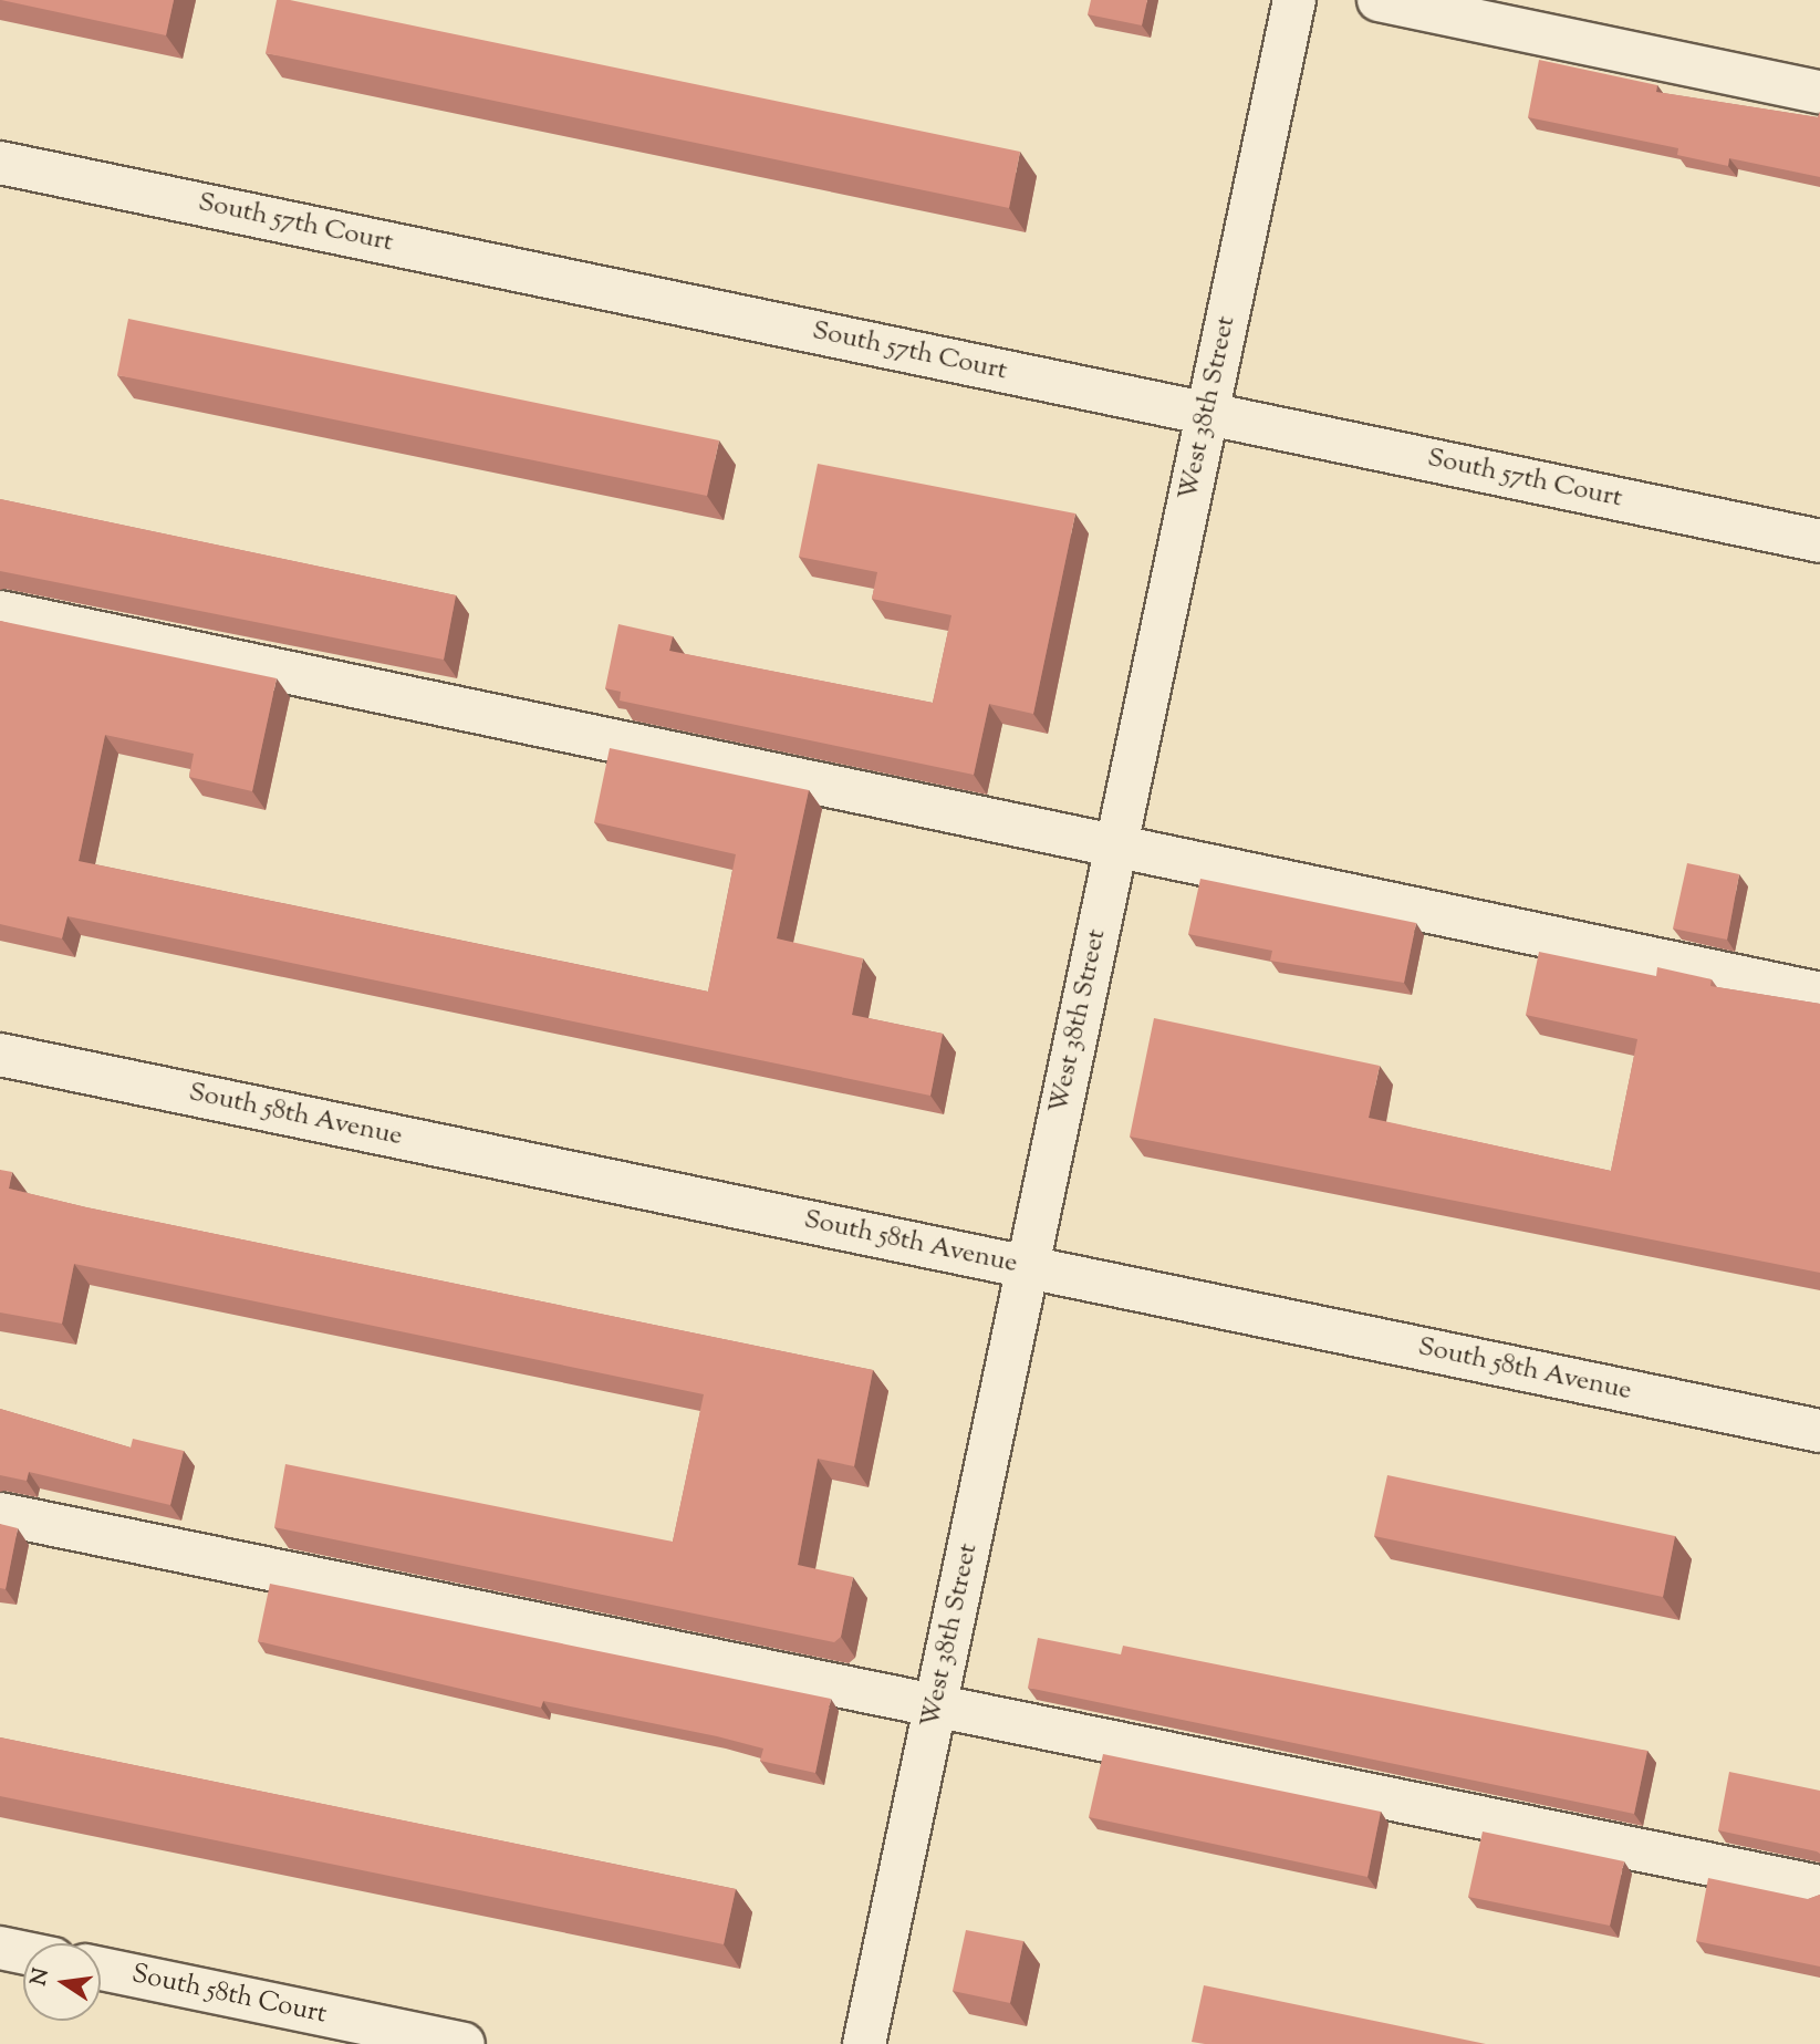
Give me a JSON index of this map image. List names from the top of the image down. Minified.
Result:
{"streets":{"street":["South 57th Court","West 38th Street","South 58th Avenue","South 58th Court"]},"crossings":[["South 57th Court","West 38th Street"],["West 38th Street","South 58th Avenue"]],"north":"left"}
